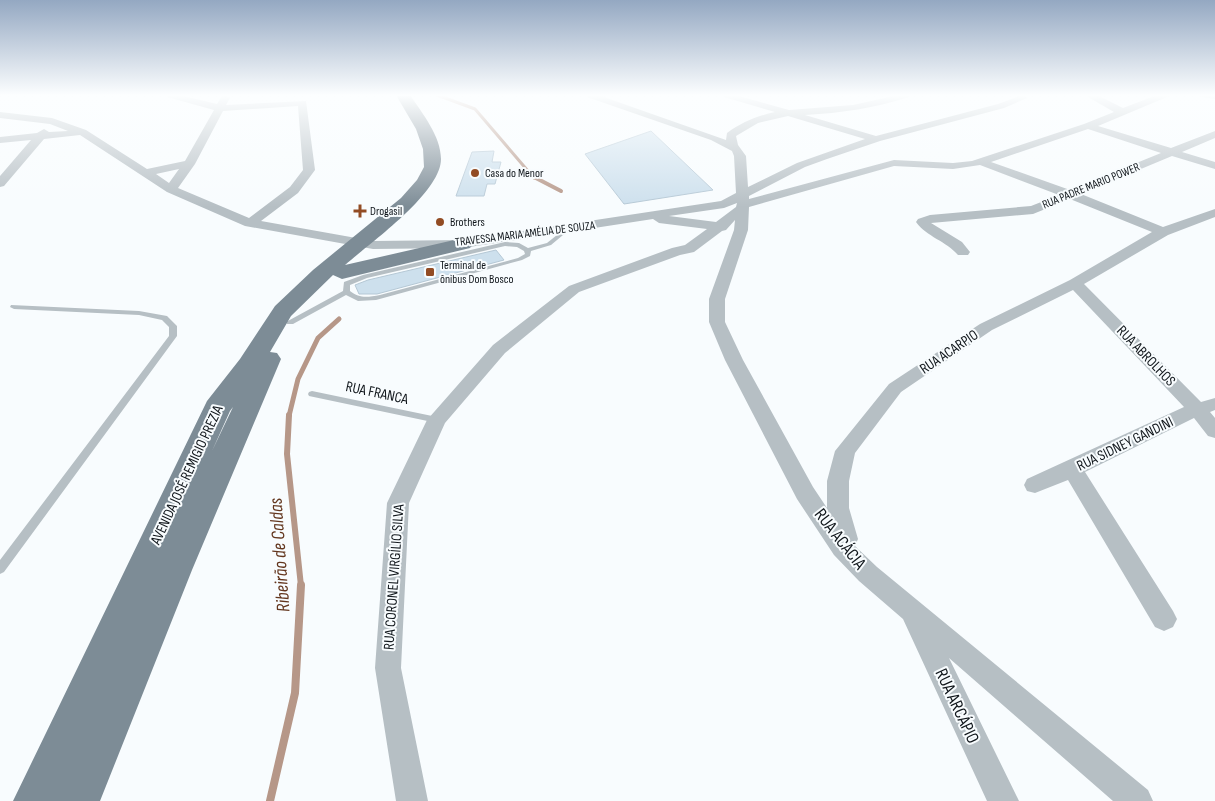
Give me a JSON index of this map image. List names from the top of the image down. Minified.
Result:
{"streets":{"main road":["AVENIDA JOSÉ REMIGIO PREZIA"],"street":["RUA PADRE MARIO POWER","TRAVESSA MARIA AMÉLIA DE SOUZA","RUA ACARPIO","RUA ABROLHOS","RUA SIDNEY GANDINI","RUA ACÁCIA","RUA CORONEL VIRGÍLIO SILVA","RUA ARCÁPIO"],"lane":["RUA FRANCA"]},"crossings":[["TRAVESSA MARIA AMÉLIA DE SOUZA","AVENIDA JOSÉ REMIGIO PREZIA"],["TRAVESSA MARIA AMÉLIA DE SOUZA","RUA CORONEL VIRGÍLIO SILVA"],["RUA ACARPIO","RUA ABROLHOS"],["RUA ACARPIO","RUA ACÁCIA"],["RUA ABROLHOS","RUA SIDNEY GANDINI"],["RUA FRANCA","RUA CORONEL VIRGÍLIO SILVA"],["RUA ACÁCIA","RUA CORONEL VIRGÍLIO SILVA"],["RUA ACÁCIA","RUA ARCÁPIO"]],"water":["Ribeirão de Caldas"],"places":{"other":["Casa do Menor","Brothers"],"health":["Drogasil"],"transit":["Terminal de ônibus Dom Bosco"]}}
